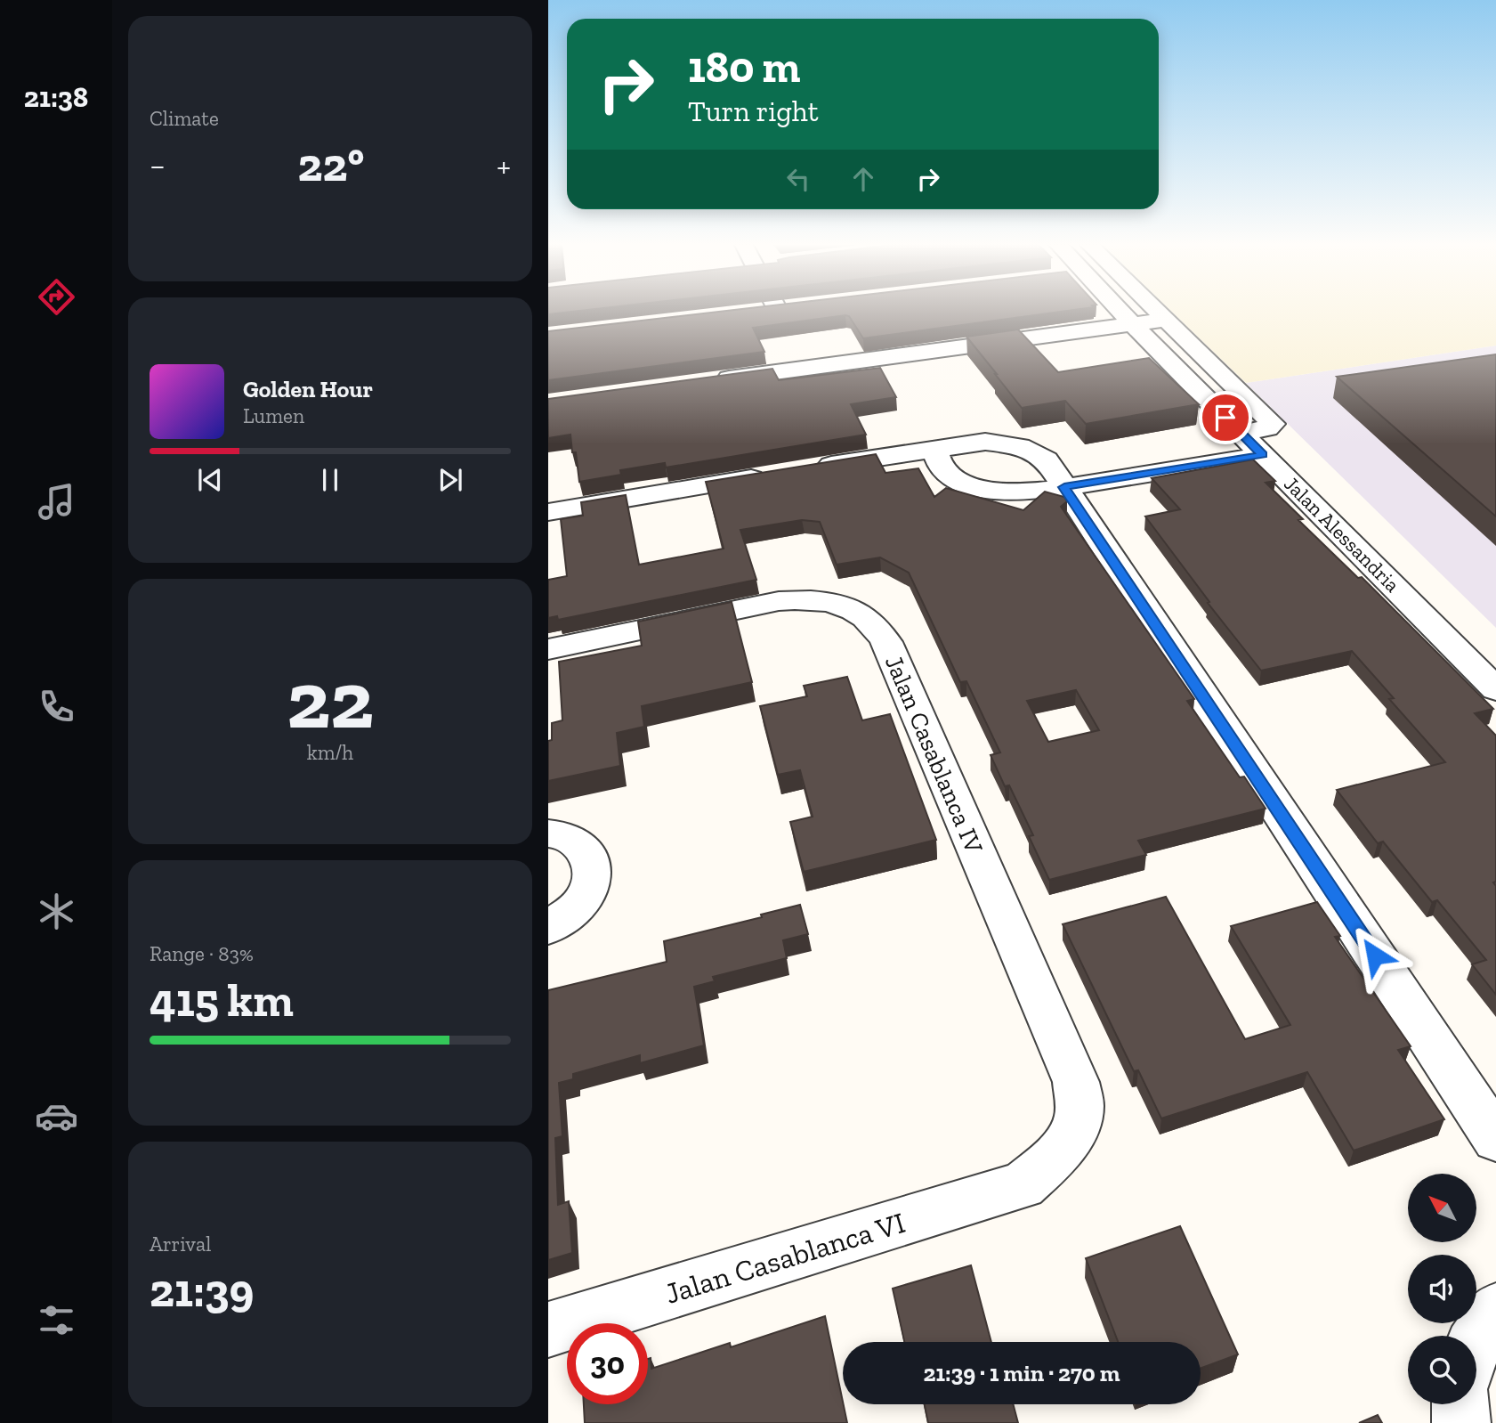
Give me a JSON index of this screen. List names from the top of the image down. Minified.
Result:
{"streets":{"street":["Jalan Alessandria","Jalan Casablanca IV","Jalan Casablanca VI"]},"crossings":[["Jalan Casablanca IV","Jalan Casablanca VI"]],"north":"top left","page":{"tabs":"21:38","tile":["Climate",["22","km/h"],["Range · 83%","415 km"],["Arrival","21:39"]],"turn":["180 m","Turn right"],"heat":["−","22°","+"],"song":["Golden Hour","Lumen"],"limit":"30","trip":"21:39 · 1 min · 270 m"}}
